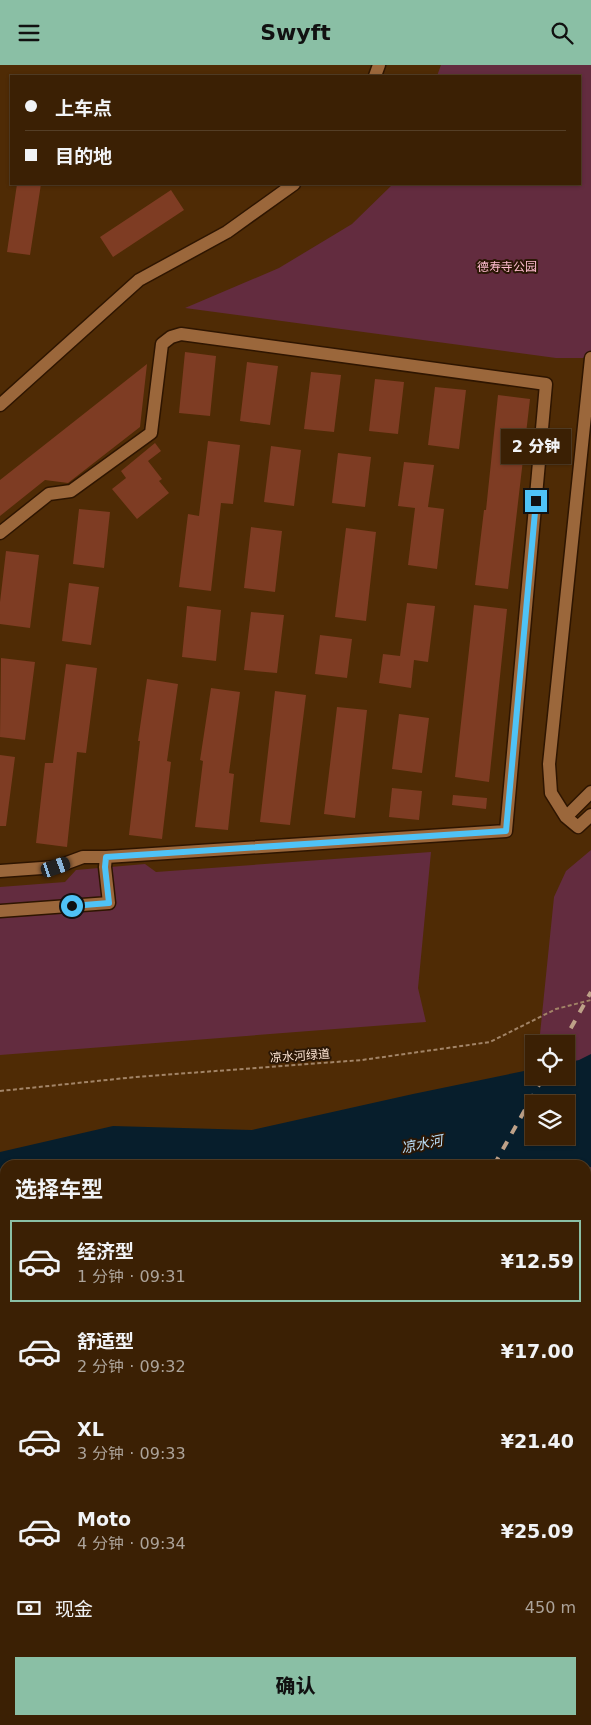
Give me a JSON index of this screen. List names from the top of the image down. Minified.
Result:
{"streets":{"path":["凉水河绿道"]},"water":["凉水河"],"parks":["德寿寺公园"],"page":{"header":"Swyft","banner":["上车点","目的地"],"bubble":"2 分钟","heading":"选择车型","list":[{"name":"经济型","note":"1 分钟 · 09:31","value":"¥12.59"},{"name":"舒适型","note":"2 分钟 · 09:32","value":"¥17.00"},{"name":"XL","note":"3 分钟 · 09:33","value":"¥21.40"},{"name":"Moto","note":"4 分钟 · 09:34","value":"¥25.09"}],"pay":["现金","450 m"],"buttons":"确认"}}
